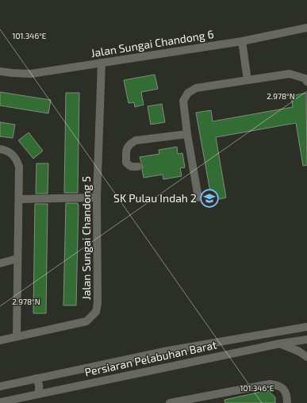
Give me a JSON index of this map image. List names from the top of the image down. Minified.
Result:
{"streets":{"street":["Jalan Sungai Chandong 6","Jalan Sungai Chandong 5","Persiaran Pelabuhan Barat"]},"crossings":[["Jalan Sungai Chandong 6","Jalan Sungai Chandong 5"]],"places":{"school or university":["SK Pulau Indah 2"]},"coordinates":["101.346°E","2.978°N"]}
